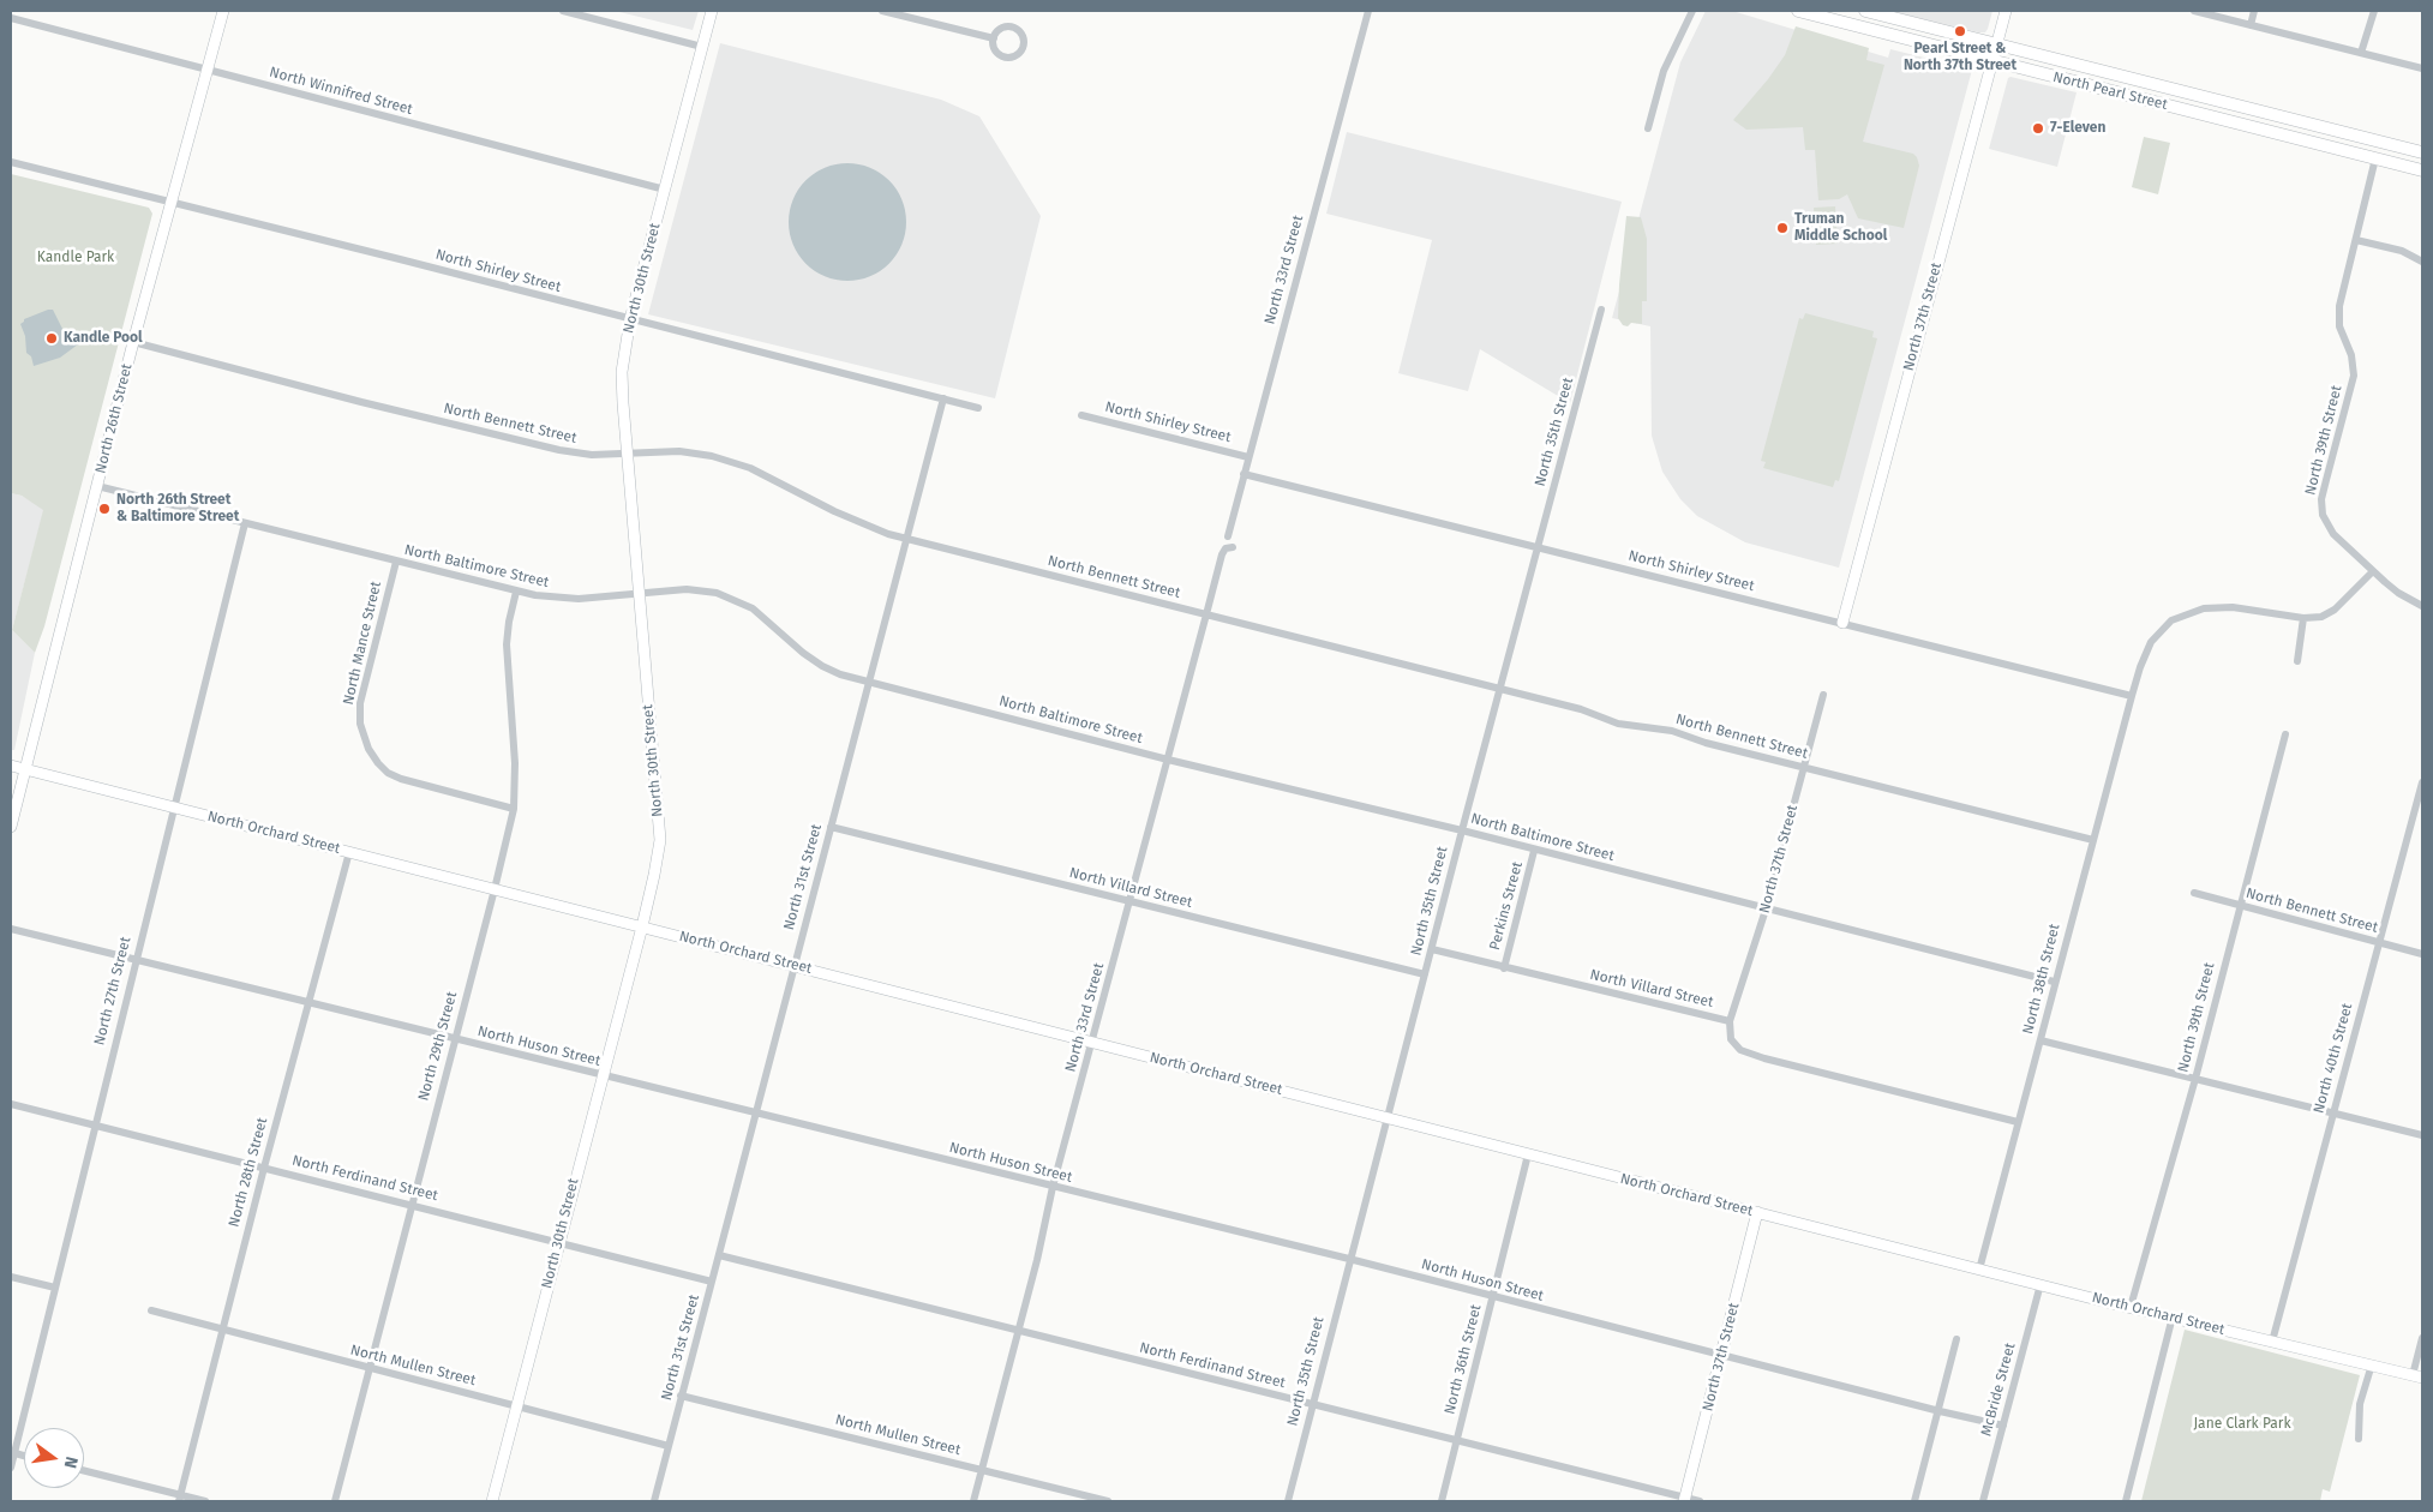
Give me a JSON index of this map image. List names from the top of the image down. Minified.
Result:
{"streets":{"main road":["North Pearl Street"],"street":["North Winnifred Street","North 33rd Street","North Shirley Street","North 30th Street","North 37th Street","North 26th Street","North Bennett Street","North 35th Street","North 39th Street","North Baltimore Street","North Mance Street","North Orchard Street","North 31st Street","North Villard Street","Perkins Street","North 38th Street","North 27th Street","North 29th Street","North Huson Street","North 40th Street","North 28th Street","North Ferdinand Street","North 36th Street","North Mullen Street","McBride Street"]},"crossings":[["North Winnifred Street","North 30th Street"],["North Winnifred Street","North 26th Street"],["North Pearl Street","North 37th Street"],["North Pearl Street","North 39th Street"],["North 33rd Street","North Shirley Street"],["North 33rd Street","North Bennett Street"],["North 33rd Street","North Baltimore Street"],["North 33rd Street","North Orchard Street"],["North 33rd Street","North Villard Street"],["North 33rd Street","North Huson Street"],["North 33rd Street","North Ferdinand Street"],["North 33rd Street","North Mullen Street"],["North Shirley Street","North 30th Street"],["North Shirley Street","North 37th Street"],["North Shirley Street","North 26th Street"],["North Shirley Street","North 35th Street"],["North Shirley Street","North 31st Street"],["North Shirley Street","North 38th Street"],["North 30th Street","North Bennett Street"],["North 30th Street","North Baltimore Street"],["North 30th Street","North Orchard Street"],["North 30th Street","North Huson Street"],["North 30th Street","North Ferdinand Street"],["North 30th Street","North Mullen Street"],["North 37th Street","North Bennett Street"],["North 37th Street","North Baltimore Street"],["North 37th Street","North Orchard Street"],["North 37th Street","North Villard Street"],["North 37th Street","North Huson Street"],["North 37th Street","North Ferdinand Street"],["North 26th Street","North Bennett Street"],["North 26th Street","North Baltimore Street"],["North 26th Street","North Orchard Street"],["North Bennett Street","North 35th Street"],["North Bennett Street","North 39th Street"],["North Bennett Street","North 31st Street"],["North Bennett Street","North 38th Street"],["North Bennett Street","North 40th Street"],["North 35th Street","North Baltimore Street"],["North 35th Street","North Orchard Street"],["North 35th Street","North Villard Street"],["North 35th Street","North Huson Street"],["North 35th Street","North Ferdinand Street"],["North 39th Street","North Orchard Street"],["North Baltimore Street","North Mance Street"],["North Baltimore Street","North 31st Street"],["North Baltimore Street","Perkins Street"],["North Baltimore Street","North 38th Street"],["North Baltimore Street","North 27th Street"],["North Baltimore Street","North 29th Street"],["North Mance Street","North 29th Street"],["North Orchard Street","North 31st Street"],["North Orchard Street","North 38th Street"],["North Orchard Street","North 27th Street"],["North Orchard Street","North 29th Street"],["North Orchard Street","North 40th Street"],["North Orchard Street","North 28th Street"],["North Orchard Street","North 36th Street"],["North Orchard Street","McBride Street"],["North 31st Street","North Villard Street"],["North 31st Street","North Huson Street"],["North 31st Street","North Ferdinand Street"],["North 31st Street","North Mullen Street"],["North Villard Street","Perkins Street"],["North Villard Street","North 38th Street"],["North 27th Street","North Huson Street"],["North 27th Street","North Ferdinand Street"],["North 29th Street","North Huson Street"],["North 29th Street","North Ferdinand Street"],["North 29th Street","North Mullen Street"],["North Huson Street","North 28th Street"],["North Huson Street","North 36th Street"],["North Huson Street","McBride Street"],["North 28th Street","North Ferdinand Street"],["North 28th Street","North Mullen Street"],["North Ferdinand Street","North 36th Street"]],"parks":["Kandle Park","Jane Clark Park"],"places":["Pearl Street & North 37th Street","7-Eleven","Truman Middle School","Kandle Pool","North 26th Street & Baltimore Street"],"north":"right"}
